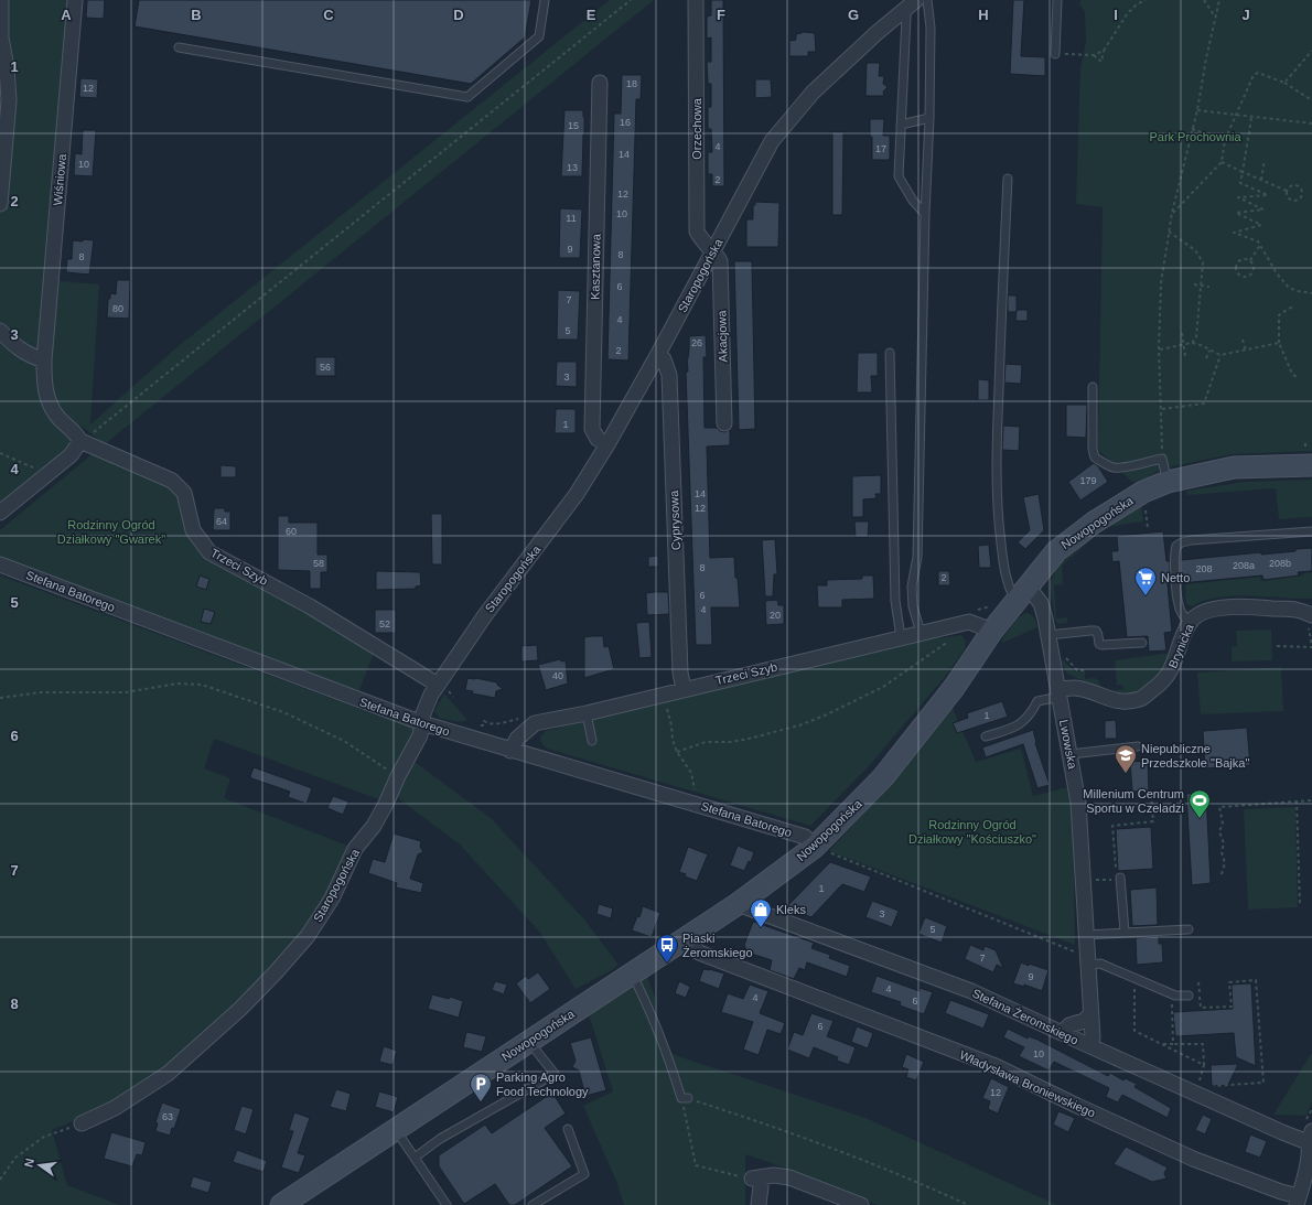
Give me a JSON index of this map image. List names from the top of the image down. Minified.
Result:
{"streets":{"street":["Orzechowa","Wiśniowa","Kasztanowa","Staropogońska","Akacjowa","Cyprysowa","Nowopogońska","Trzeci Szyb","Stefana Batorego","Brynicka","Lwowska","Stefana Żeromskiego","Władysława Broniewskiego"]},"crossings":[["Orzechowa","Staropogońska"],["Orzechowa","Akacjowa"],["Wiśniowa","Trzeci Szyb"],["Kasztanowa","Staropogońska"],["Staropogońska","Akacjowa"],["Staropogońska","Cyprysowa"],["Staropogońska","Trzeci Szyb"],["Staropogońska","Stefana Batorego"],["Cyprysowa","Trzeci Szyb"],["Nowopogońska","Trzeci Szyb"],["Nowopogońska","Stefana Batorego"],["Nowopogońska","Lwowska"],["Nowopogońska","Stefana Żeromskiego"],["Nowopogońska","Władysława Broniewskiego"],["Trzeci Szyb","Stefana Batorego"],["Brynicka","Lwowska"],["Lwowska","Stefana Żeromskiego"]],"parks":["Park Prochownia","Rodzinny Ogród Działkowy \"Gwarek\"","Rodzinny Ogród Działkowy \"Kościuszko\""],"places":{"supermarket":["Netto"],"school or university":["Niepubliczne Przedszkole \"Bajka\""],"sports":["Millenium Centrum Sportu w Czeladzi"],"shop":["Kleks"],"bus stop":["Piaski Żeromskiego"],"parking":["Parking Agro Food Technology"]},"house_numbers":["18","12","16","15","4","17","14","10","13","2","12","10","11","9","8","8","6","7","80","4","5","26","2","56","3","1","179","14","12","64","60","58","208b","208a","8","208","2","6","4","20","52","40","1","1","3","5","7","9","4","4","6","6","10","12","63"],"north":"left","grid":{"columns":["A","B","C","D","E","F","G","H","I","J"],"rows":["1","2","3","4","5","6","7","8"]}}
